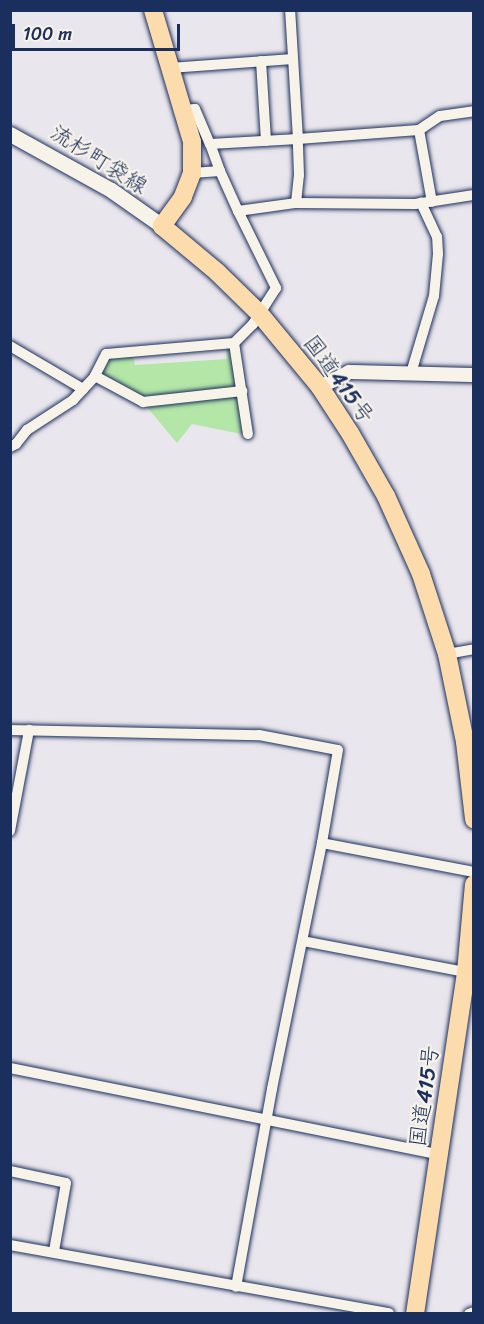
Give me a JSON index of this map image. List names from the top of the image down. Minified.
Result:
{"streets":{"highway":["国道415号"],"main road":["流杉町袋線"]},"crossings":[["流杉町袋線","国道415号"]],"scale_bar":"100 m"}
